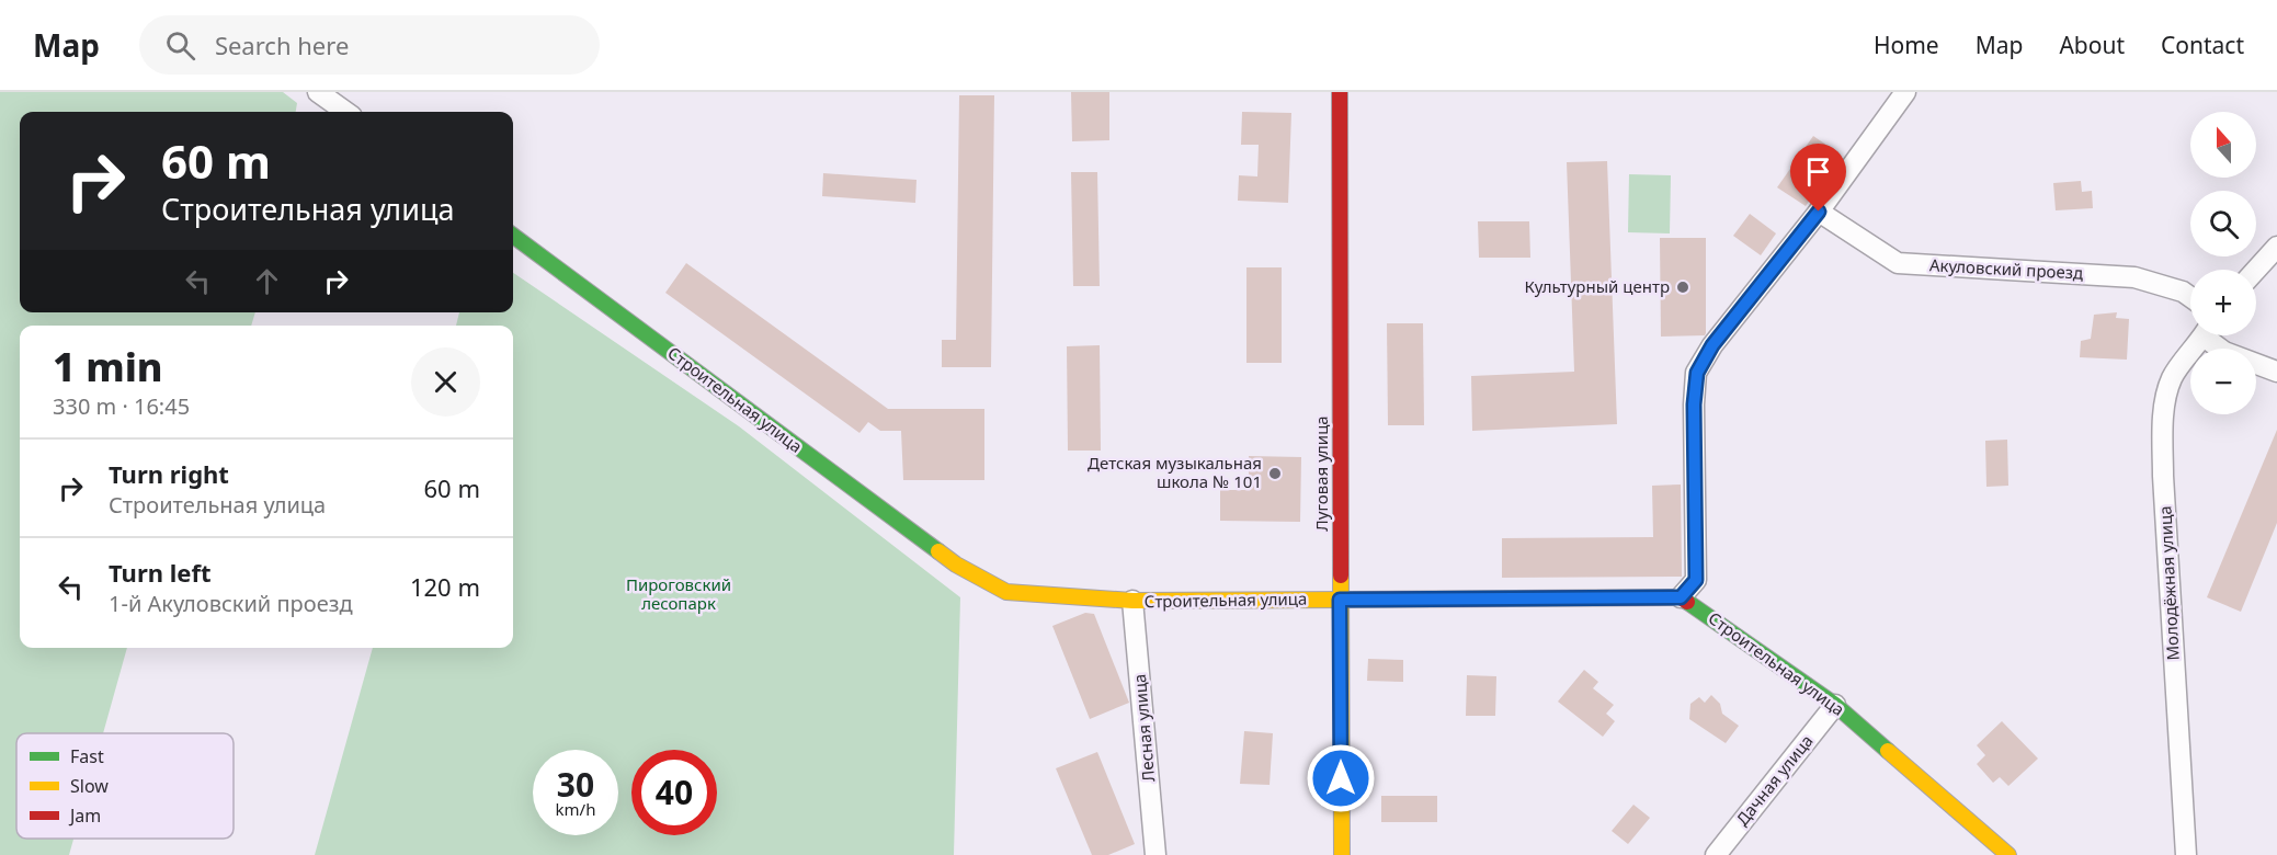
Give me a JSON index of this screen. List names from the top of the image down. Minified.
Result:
{"streets":{"street":["Акуловский проезд","Строительная улица","Луговая улица","Молодёжная улица","Лесная улица","Дачная улица"]},"crossings":[["Строительная улица","Луговая улица"],["Строительная улица","Лесная улица"],["Строительная улица","Дачная улица"]],"parks":["Пироговский лесопарк"],"places":["Культурный центр","Детская музыкальная школа № 101"],"legend":["Fast","Slow","Jam"],"north":"top","page":{"header":"Map","search":"Search here","nav":["Home","Map","About","Contact"],"map_buttons":["+","−"],"turn":["60 m","Строительная улица"],"heading":["1 min","330 m · 16:45"],"list":[{"name":"Turn right","note":"Строительная улица","value":"60 m"},{"name":"Turn left","note":"1-й Акуловский проезд","value":"120 m"}],"speed":"30 km/h","limit":"40"}}
